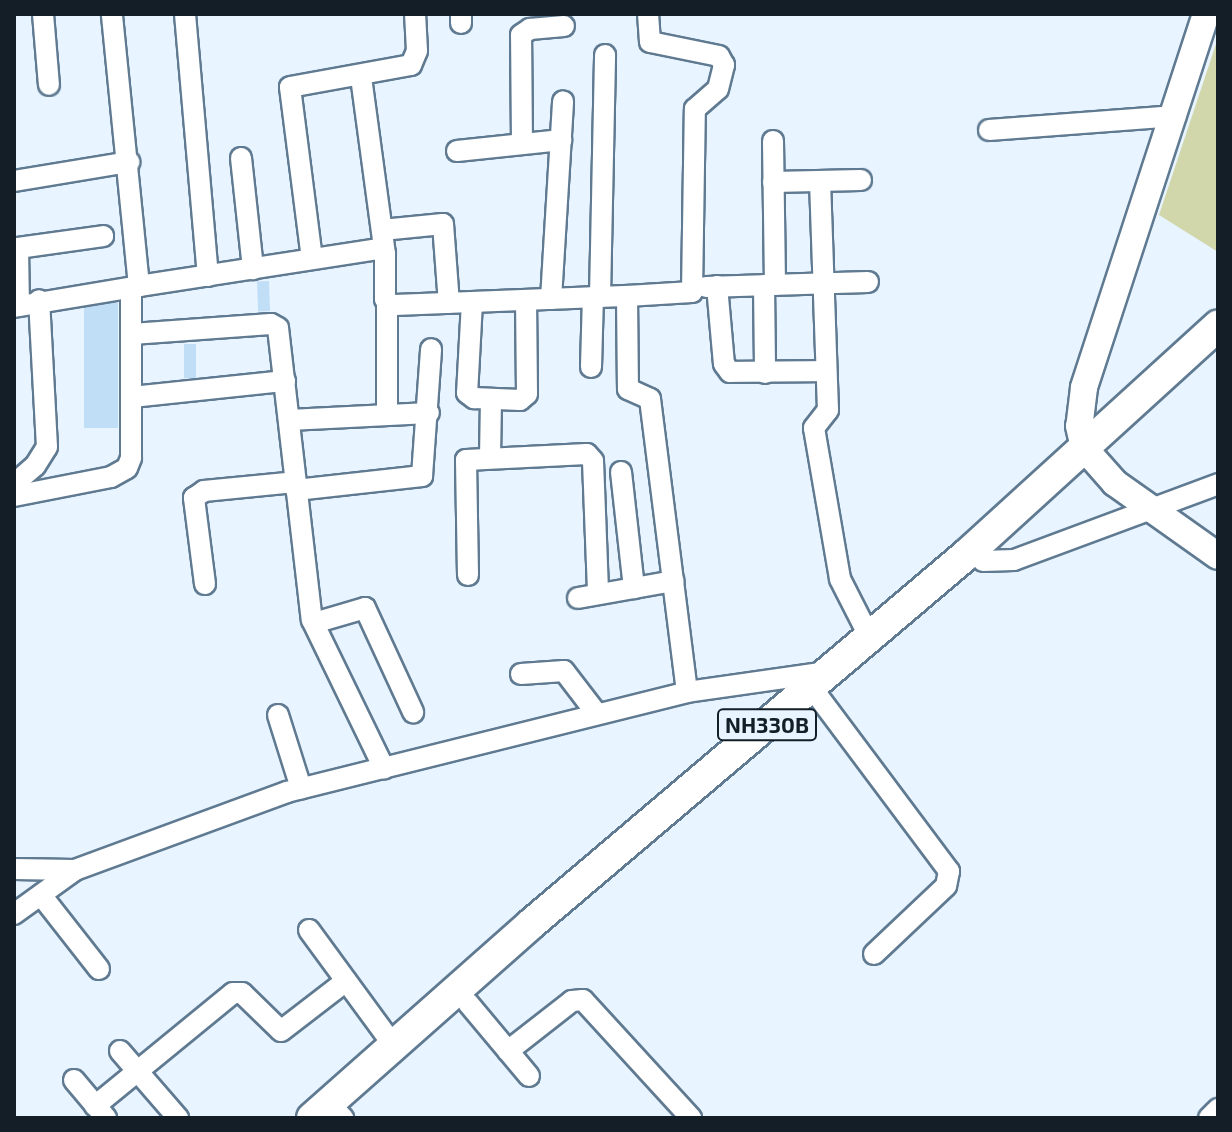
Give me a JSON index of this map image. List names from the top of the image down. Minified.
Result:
{"streets":{"highway":["NH330B"]}}
